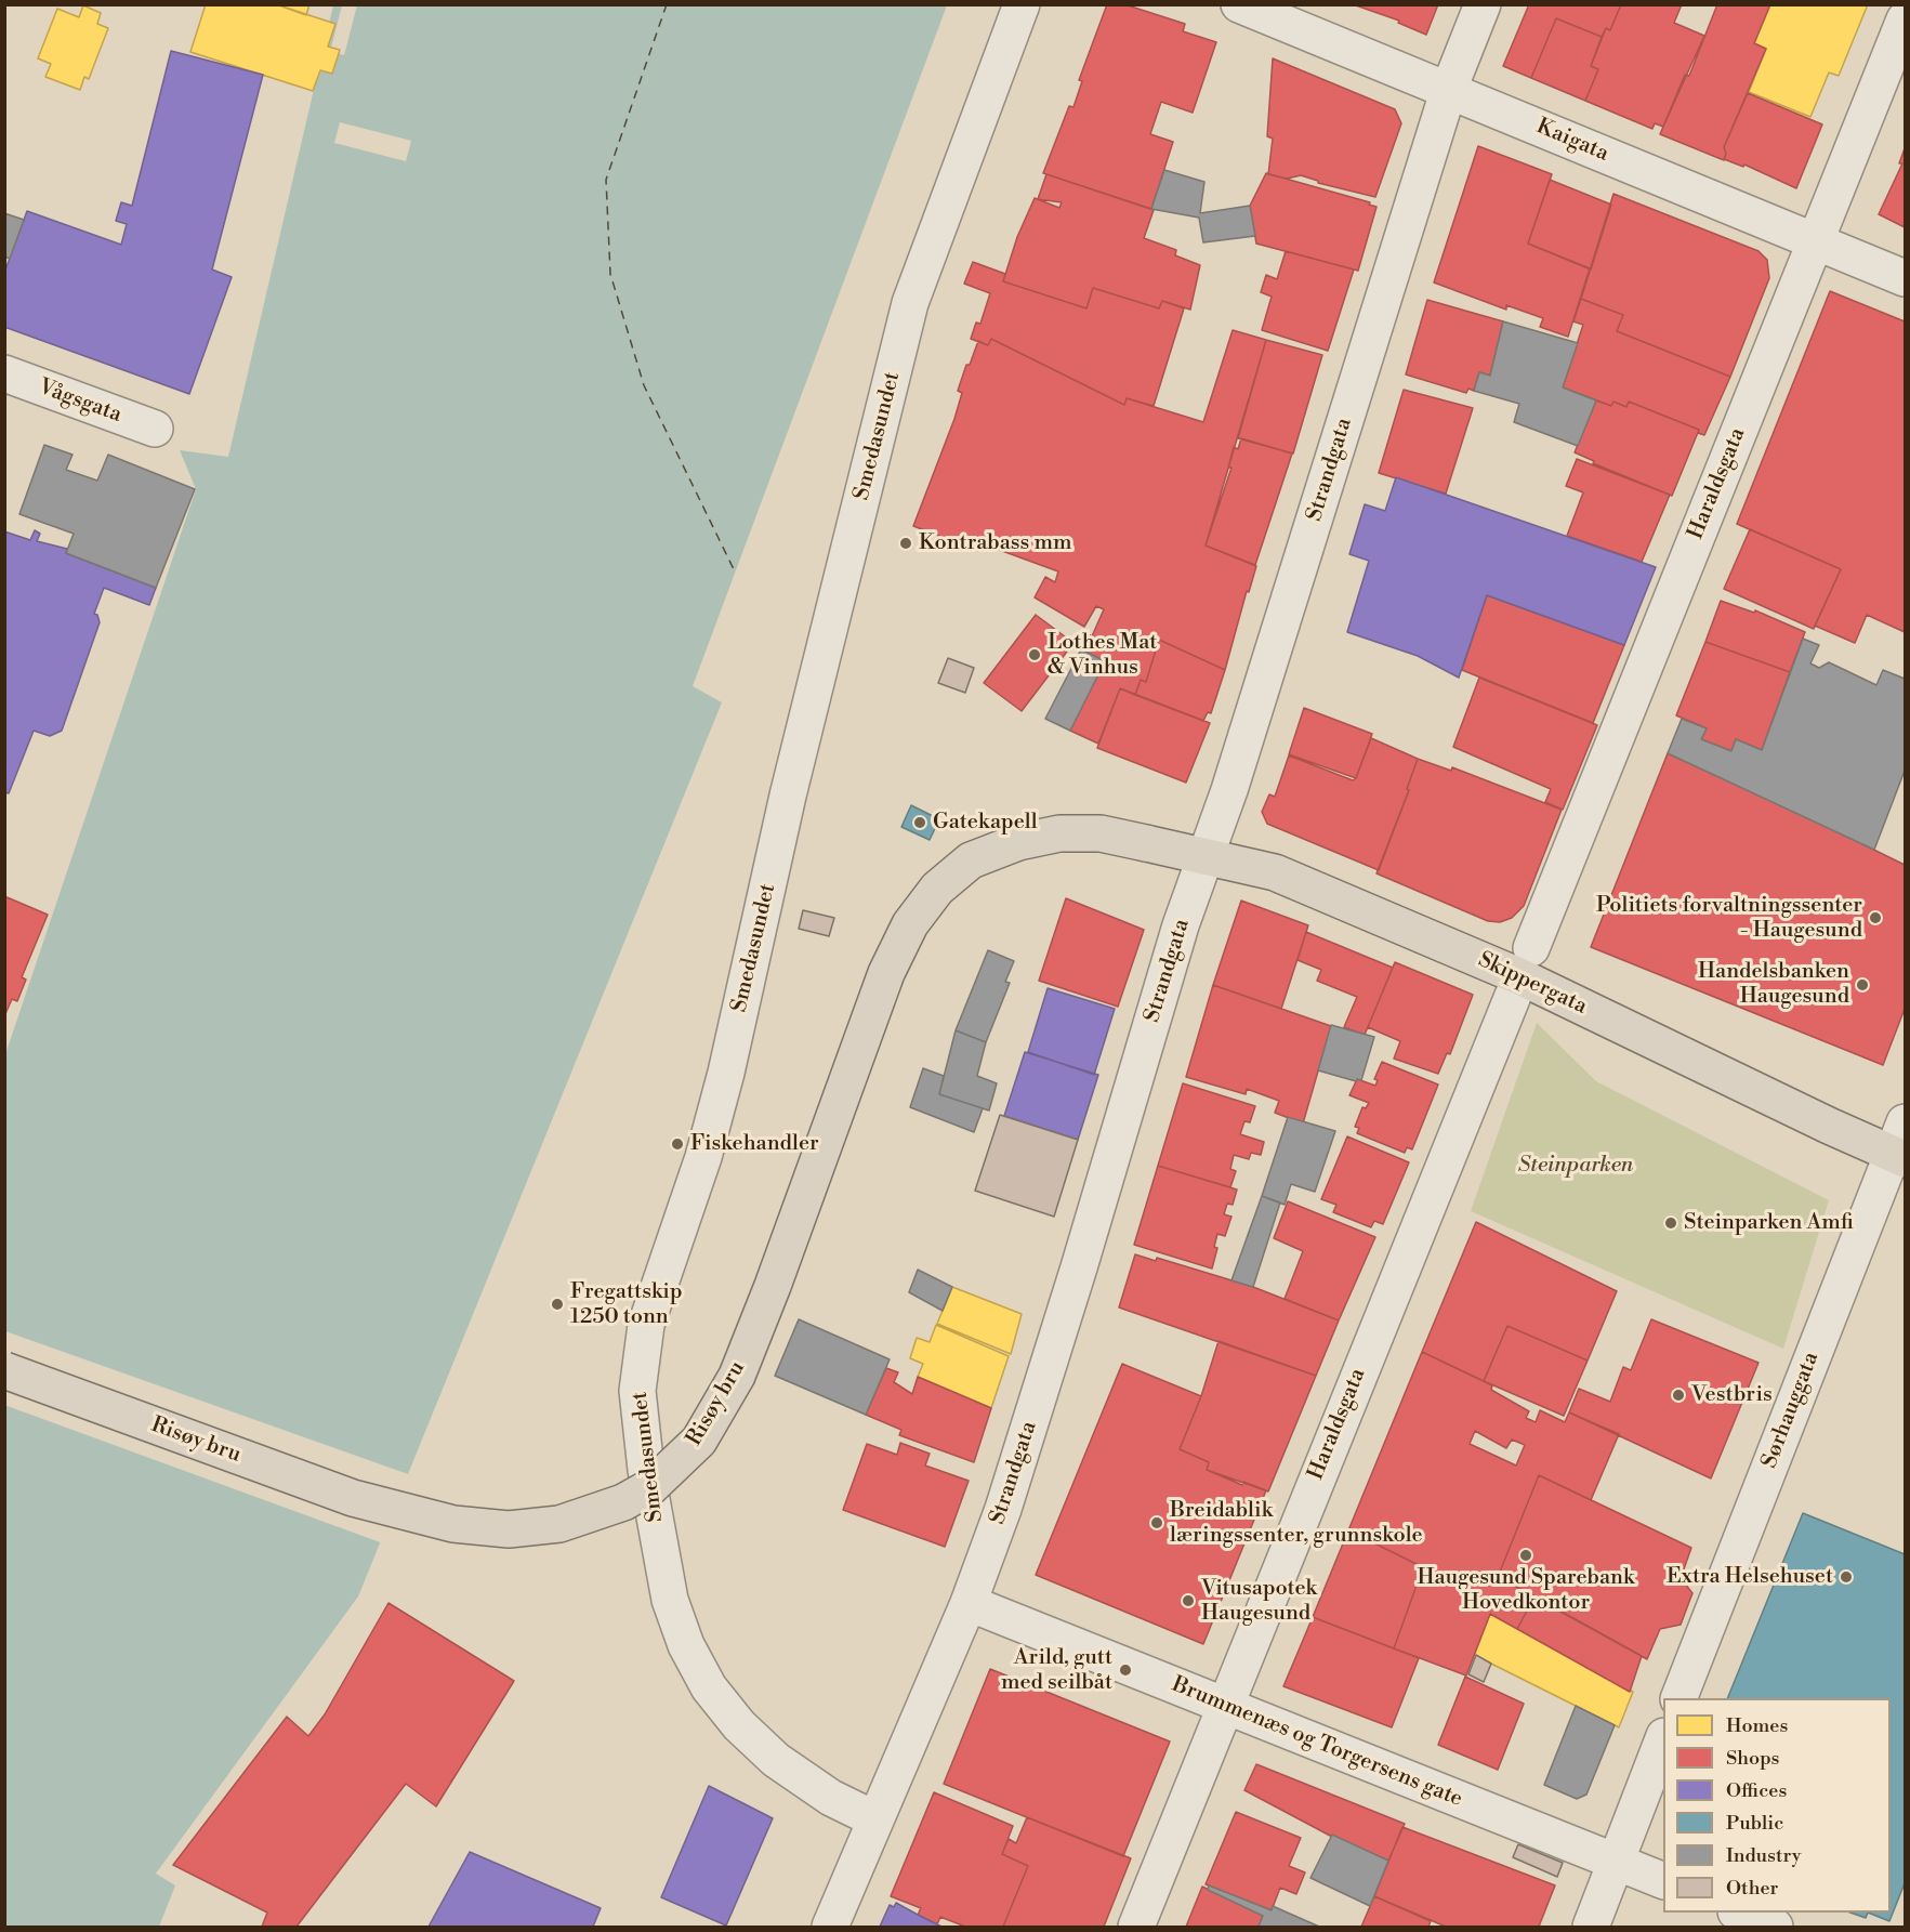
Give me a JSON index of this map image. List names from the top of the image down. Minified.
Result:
{"streets":{"main road":["Skippergata","Risøy bru"],"street":["Kaigata","Vågsgata","Smedasundet","Strandgata","Haraldsgata","Sørhauggata","Brummenæs og Torgersens gate"]},"crossings":[["Kaigata","Strandgata"],["Kaigata","Haraldsgata"],["Smedasundet","Strandgata"],["Strandgata","Skippergata"],["Strandgata","Brummenæs og Torgersens gate"],["Haraldsgata","Brummenæs og Torgersens gate"],["Skippergata","Risøy bru"],["Skippergata","Sørhauggata"]],"parks":["Steinparken"],"places":["Kontrabass mm","Lothes Mat & Vinhus","Gatekapell","Politiets forvaltningssenter - Haugesund","Handelsbanken Haugesund","Fiskehandler","Steinparken Amfi","Fregattskip 1250 tonn","Vestbris","Breidablik læringssenter, grunnskole","Haugesund Sparebank Hovedkontor","Extra Helsehuset","Vitusapotek Haugesund","Arild, gutt med seilbåt"],"legend":["Homes","Shops","Offices","Public","Industry","Other"]}
